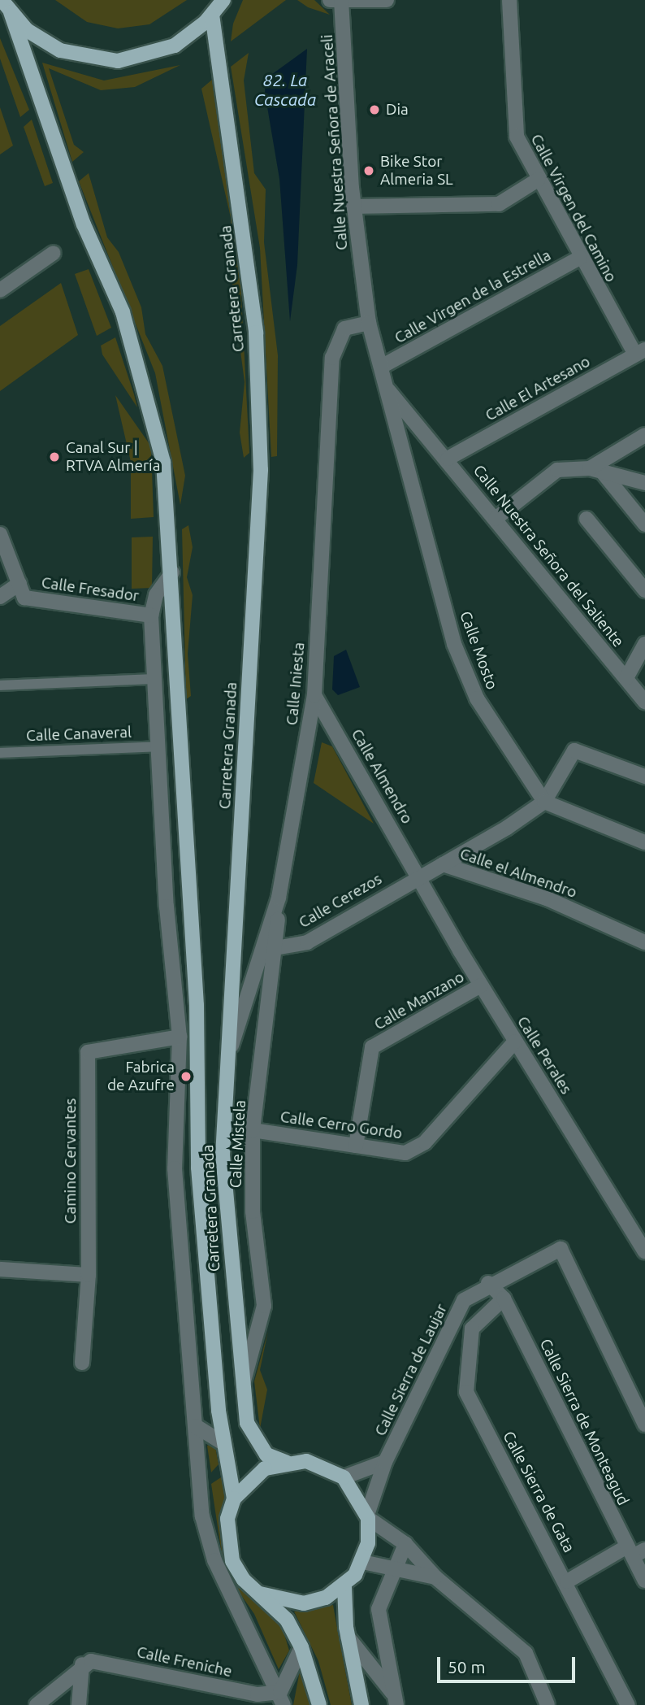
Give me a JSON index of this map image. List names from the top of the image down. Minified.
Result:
{"streets":{"main road":["Carretera Granada"],"street":["Calle Nuestra Señora de Araceli","Calle Virgen del Camino","Calle Virgen de la Estrella","Calle El Artesano","Calle Nuestra Señora del Saliente","Calle Fresador","Calle Mosto","Calle Iniesta","Calle Almendro","Calle el Almendro","Calle Cerezos","Calle Manzano","Calle Perales","Calle Cerro Gordo","Calle Mistela","Camino Cervantes","Calle Sierra de Laujar","Calle Sierra de Monteagud","Calle Sierra de Gata","Calle Freniche"],"lane":["Calle Canaveral"]},"crossings":[["Calle Nuestra Señora de Araceli","Calle Virgen de la Estrella"],["Calle Nuestra Señora de Araceli","Calle El Artesano"],["Calle Nuestra Señora de Araceli","Calle Nuestra Señora del Saliente"],["Calle Nuestra Señora de Araceli","Calle Mosto"],["Calle Nuestra Señora de Araceli","Calle Iniesta"],["Calle Virgen del Camino","Calle Virgen de la Estrella"],["Calle Virgen del Camino","Calle El Artesano"],["Carretera Granada","Calle Fresador"],["Carretera Granada","Calle Iniesta"],["Carretera Granada","Calle Canaveral"],["Carretera Granada","Calle Mistela"],["Carretera Granada","Camino Cervantes"],["Carretera Granada","Calle Sierra de Laujar"],["Carretera Granada","Calle Freniche"],["Calle El Artesano","Calle Nuestra Señora del Saliente"],["Calle Mosto","Calle Cerezos"],["Calle Iniesta","Calle Almendro"],["Calle Iniesta","Calle Mistela"],["Calle Almendro","Calle Cerezos"],["Calle Almendro","Calle Perales"],["Calle el Almendro","Calle Cerezos"],["Calle Cerezos","Calle Perales"],["Calle Cerezos","Calle Mistela"],["Calle Manzano","Calle Perales"],["Calle Manzano","Calle Cerro Gordo"],["Calle Perales","Calle Cerro Gordo"],["Calle Cerro Gordo","Calle Mistela"],["Calle Sierra de Laujar","Calle Sierra de Monteagud"],["Calle Sierra de Monteagud","Calle Sierra de Gata"]],"water":["82. La Cascada"],"places":["Dia","Bike Stor Almeria SL","Canal Sur | RTVA Almería","Fabrica de Azufre"],"scale_bar":"50 m"}
